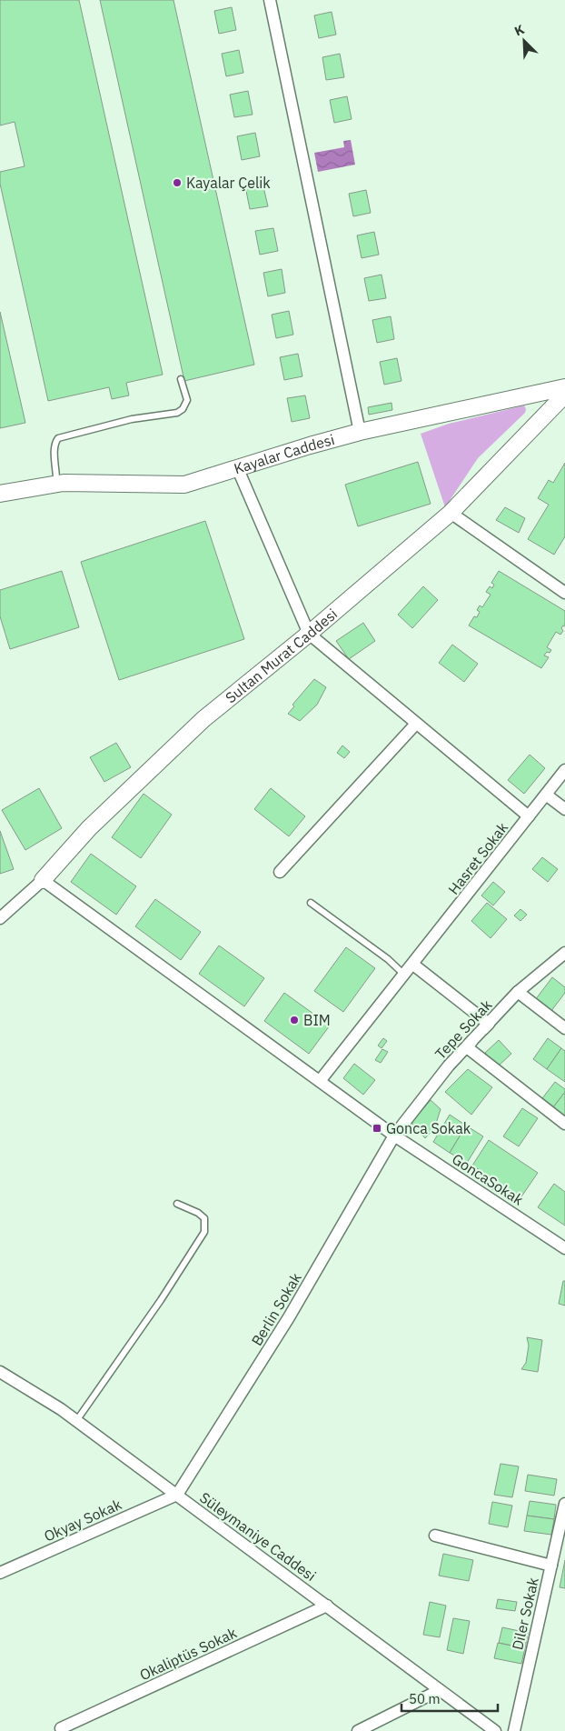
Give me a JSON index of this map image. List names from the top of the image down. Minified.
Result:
{"streets":{"street":["Kayalar Caddesi","Sultan Murat Caddesi","Hasret Sokak","Tepe Sokak","GoncaSokak","Berlin Sokak","Okyay Sokak","Süleymaniye Caddesi","Diler Sokak","Okaliptüs Sokak"]},"crossings":[["Tepe Sokak","GoncaSokak"],["Tepe Sokak","Berlin Sokak"],["GoncaSokak","Berlin Sokak"],["Berlin Sokak","Okyay Sokak"],["Berlin Sokak","Süleymaniye Caddesi"],["Okyay Sokak","Süleymaniye Caddesi"],["Süleymaniye Caddesi","Okaliptüs Sokak"]],"places":{"other":["Kayalar Çelik","BIM"],"transit":["Gonca Sokak"]},"scale_bar":"50 m","north":"top left"}
